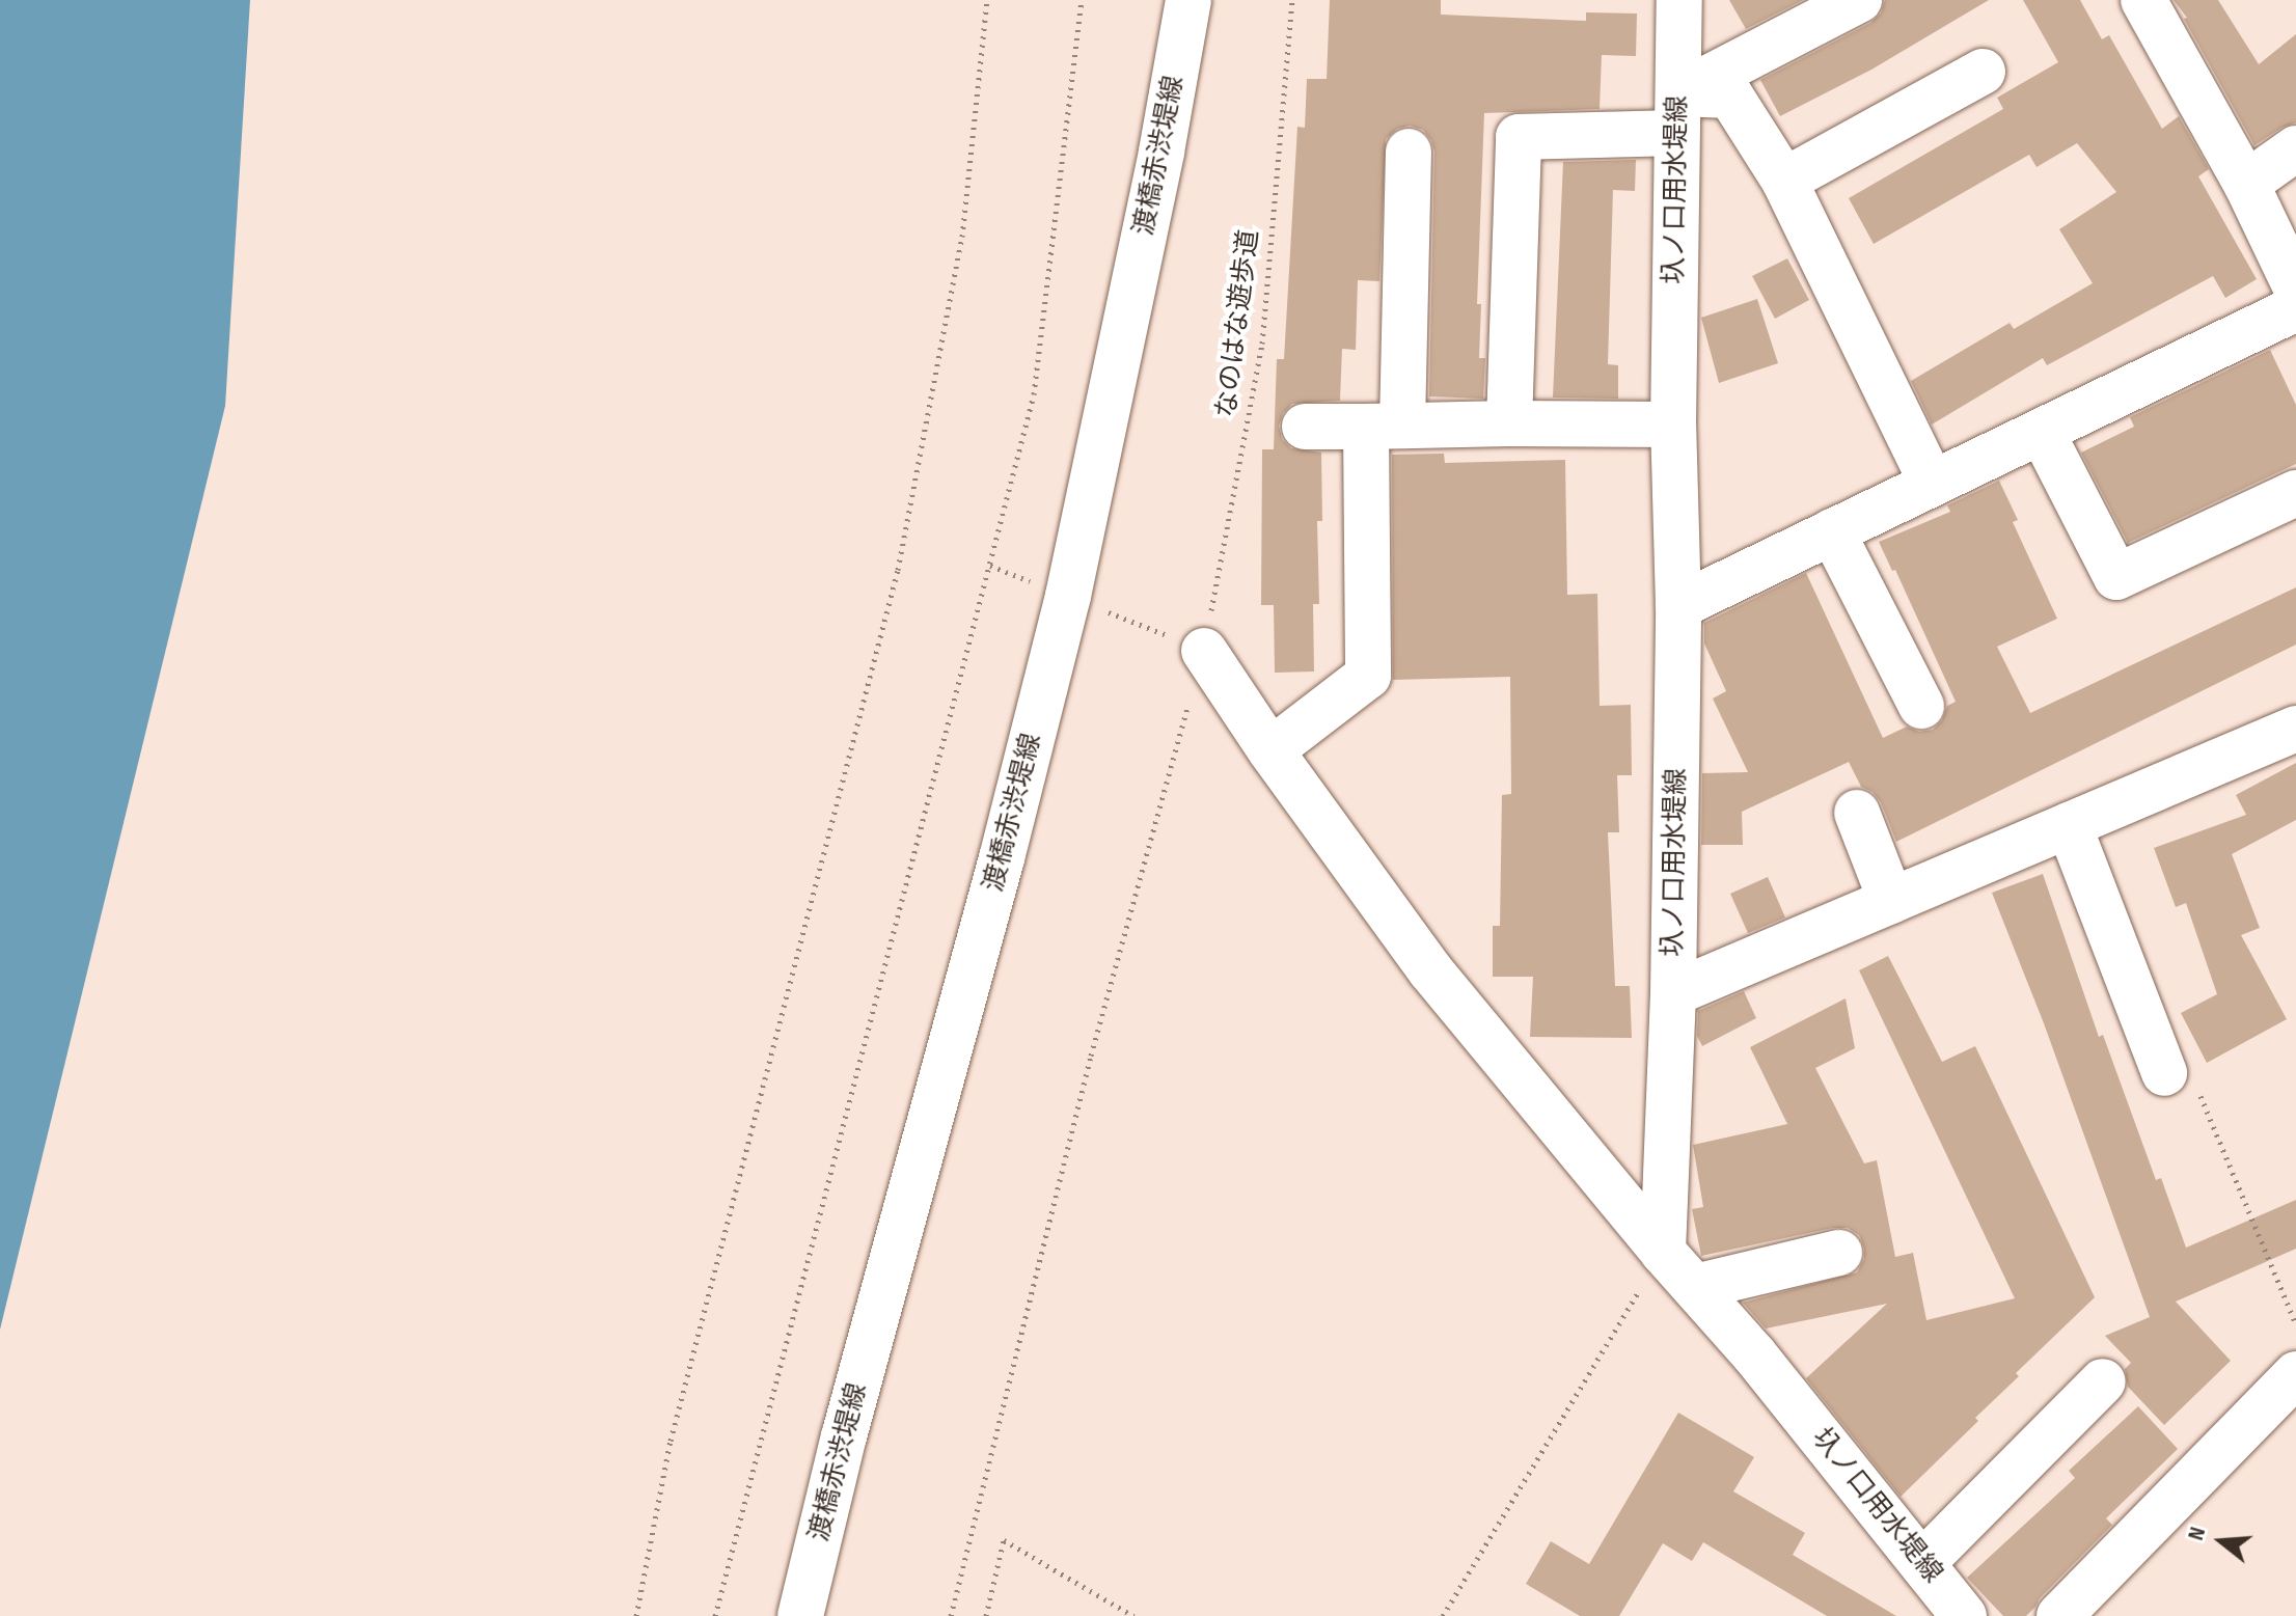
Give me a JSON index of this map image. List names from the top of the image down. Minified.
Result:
{"streets":{"street":["渡橋赤渋堤線","圦ノ口用水堤線"],"path":["なのはな遊歩道"]},"north":"left"}
